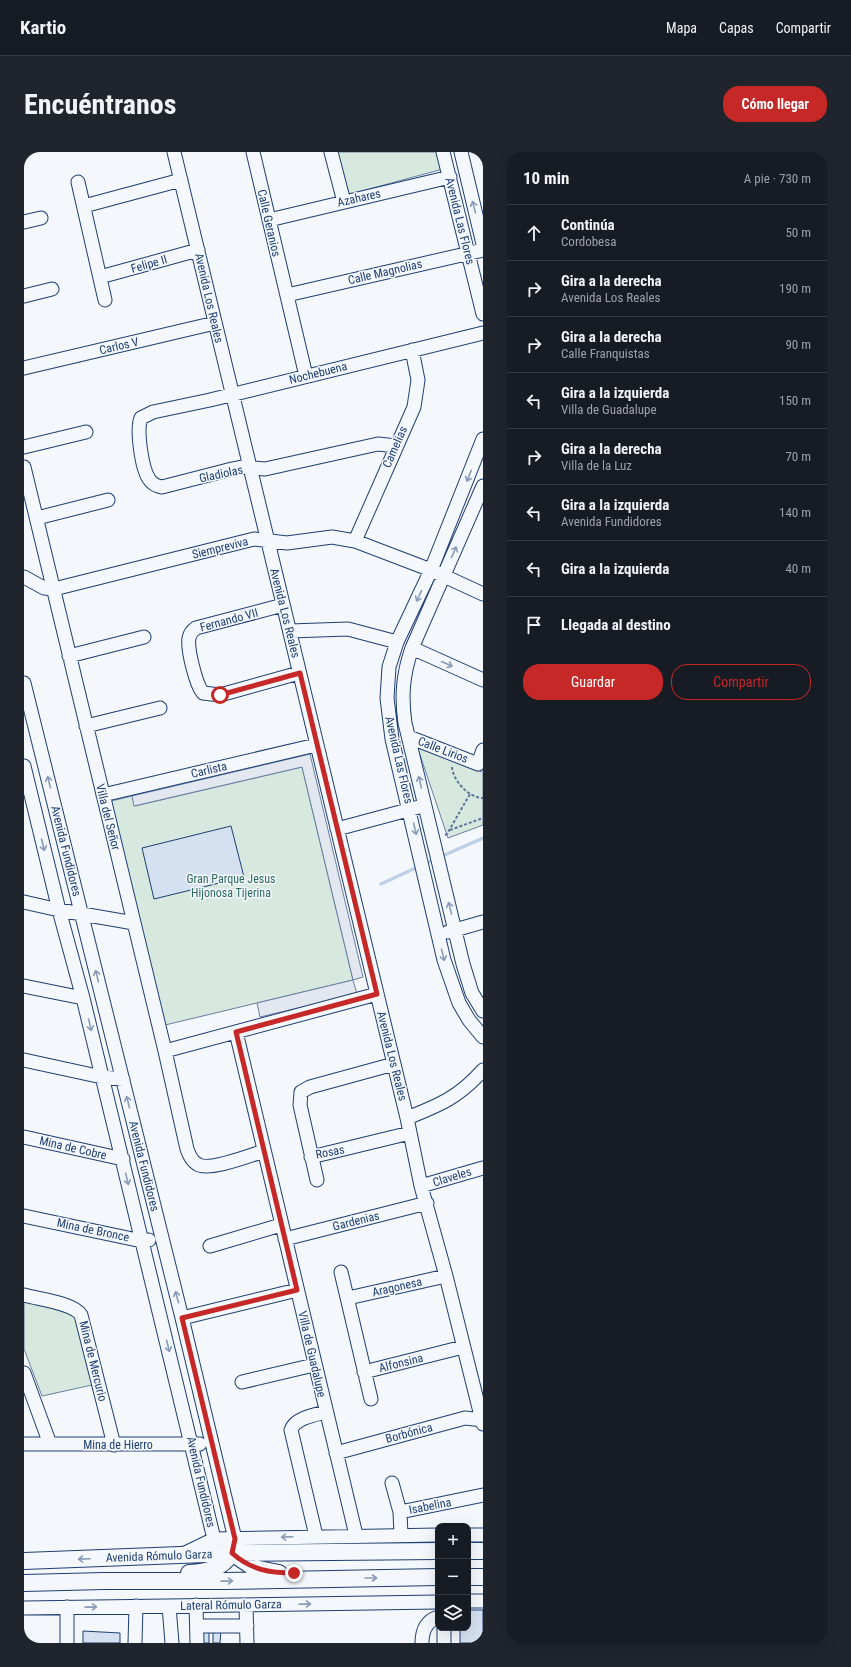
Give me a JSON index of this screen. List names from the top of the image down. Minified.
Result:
{"streets":{"main road":["Avenida Rómulo Garza"],"street":["Azahares","Avenida Las Flores","Calle Geranios","Felipe II","Calle Magnolias","Avenida Los Reales","Carlos V","Nochebuena","Camelias","Gladiolas","Siempreviva","Fernando VII","Calle Lirios","Carlista","Villa del Señor","Avenida Fundidores","Mina de Cobre","Rosas","Claveles","Gardenias","Mina de Bronce","Aragonesa","Villa de Guadalupe","Mina de Mercurio","Alfonsina","Borbónica","Mina de Hierro","Isabelina","Lateral Rómulo Garza"]},"crossings":[["Azahares","Avenida Las Flores"],["Azahares","Calle Geranios"],["Avenida Las Flores","Calle Magnolias"],["Avenida Las Flores","Siempreviva"],["Avenida Las Flores","Calle Lirios"],["Calle Geranios","Calle Magnolias"],["Calle Geranios","Nochebuena"],["Felipe II","Avenida Los Reales"],["Avenida Los Reales","Carlos V"],["Avenida Los Reales","Nochebuena"],["Avenida Los Reales","Gladiolas"],["Avenida Los Reales","Siempreviva"],["Avenida Los Reales","Fernando VII"],["Avenida Los Reales","Carlista"],["Avenida Los Reales","Rosas"],["Avenida Los Reales","Claveles"],["Avenida Los Reales","Gardenias"],["Avenida Los Reales","Aragonesa"],["Avenida Los Reales","Alfonsina"],["Avenida Los Reales","Borbónica"],["Nochebuena","Camelias"],["Nochebuena","Gladiolas"],["Camelias","Gladiolas"],["Camelias","Siempreviva"],["Siempreviva","Villa del Señor"],["Carlista","Villa del Señor"],["Villa del Señor","Villa de Guadalupe"],["Avenida Fundidores","Mina de Cobre"],["Avenida Fundidores","Mina de Bronce"],["Avenida Fundidores","Mina de Hierro"],["Avenida Fundidores","Avenida Rómulo Garza"],["Gardenias","Villa de Guadalupe"],["Aragonesa","Alfonsina"],["Villa de Guadalupe","Borbónica"],["Mina de Mercurio","Mina de Hierro"]],"parks":["Gran Parque Jesus Hijonosa Tijerina"],"page":{"header":"Kartio","nav":["Mapa","Capas","Compartir"],"buttons":["Cómo llegar",["Guardar","Compartir"]],"title":"Encuéntranos","heading":["10 min","A pie · 730 m"],"list":[["Continúa","Cordobesa","50 m"],["Gira a la derecha","Avenida Los Reales","190 m"],["Gira a la derecha","Calle Franquistas","90 m"],["Gira a la izquierda","Villa de Guadalupe","150 m"],["Gira a la derecha","Villa de la Luz","70 m"],["Gira a la izquierda","Avenida Fundidores","140 m"],["Gira a la izquierda","40 m"],"Llegada al destino"],"map_buttons":["+","−"]}}
